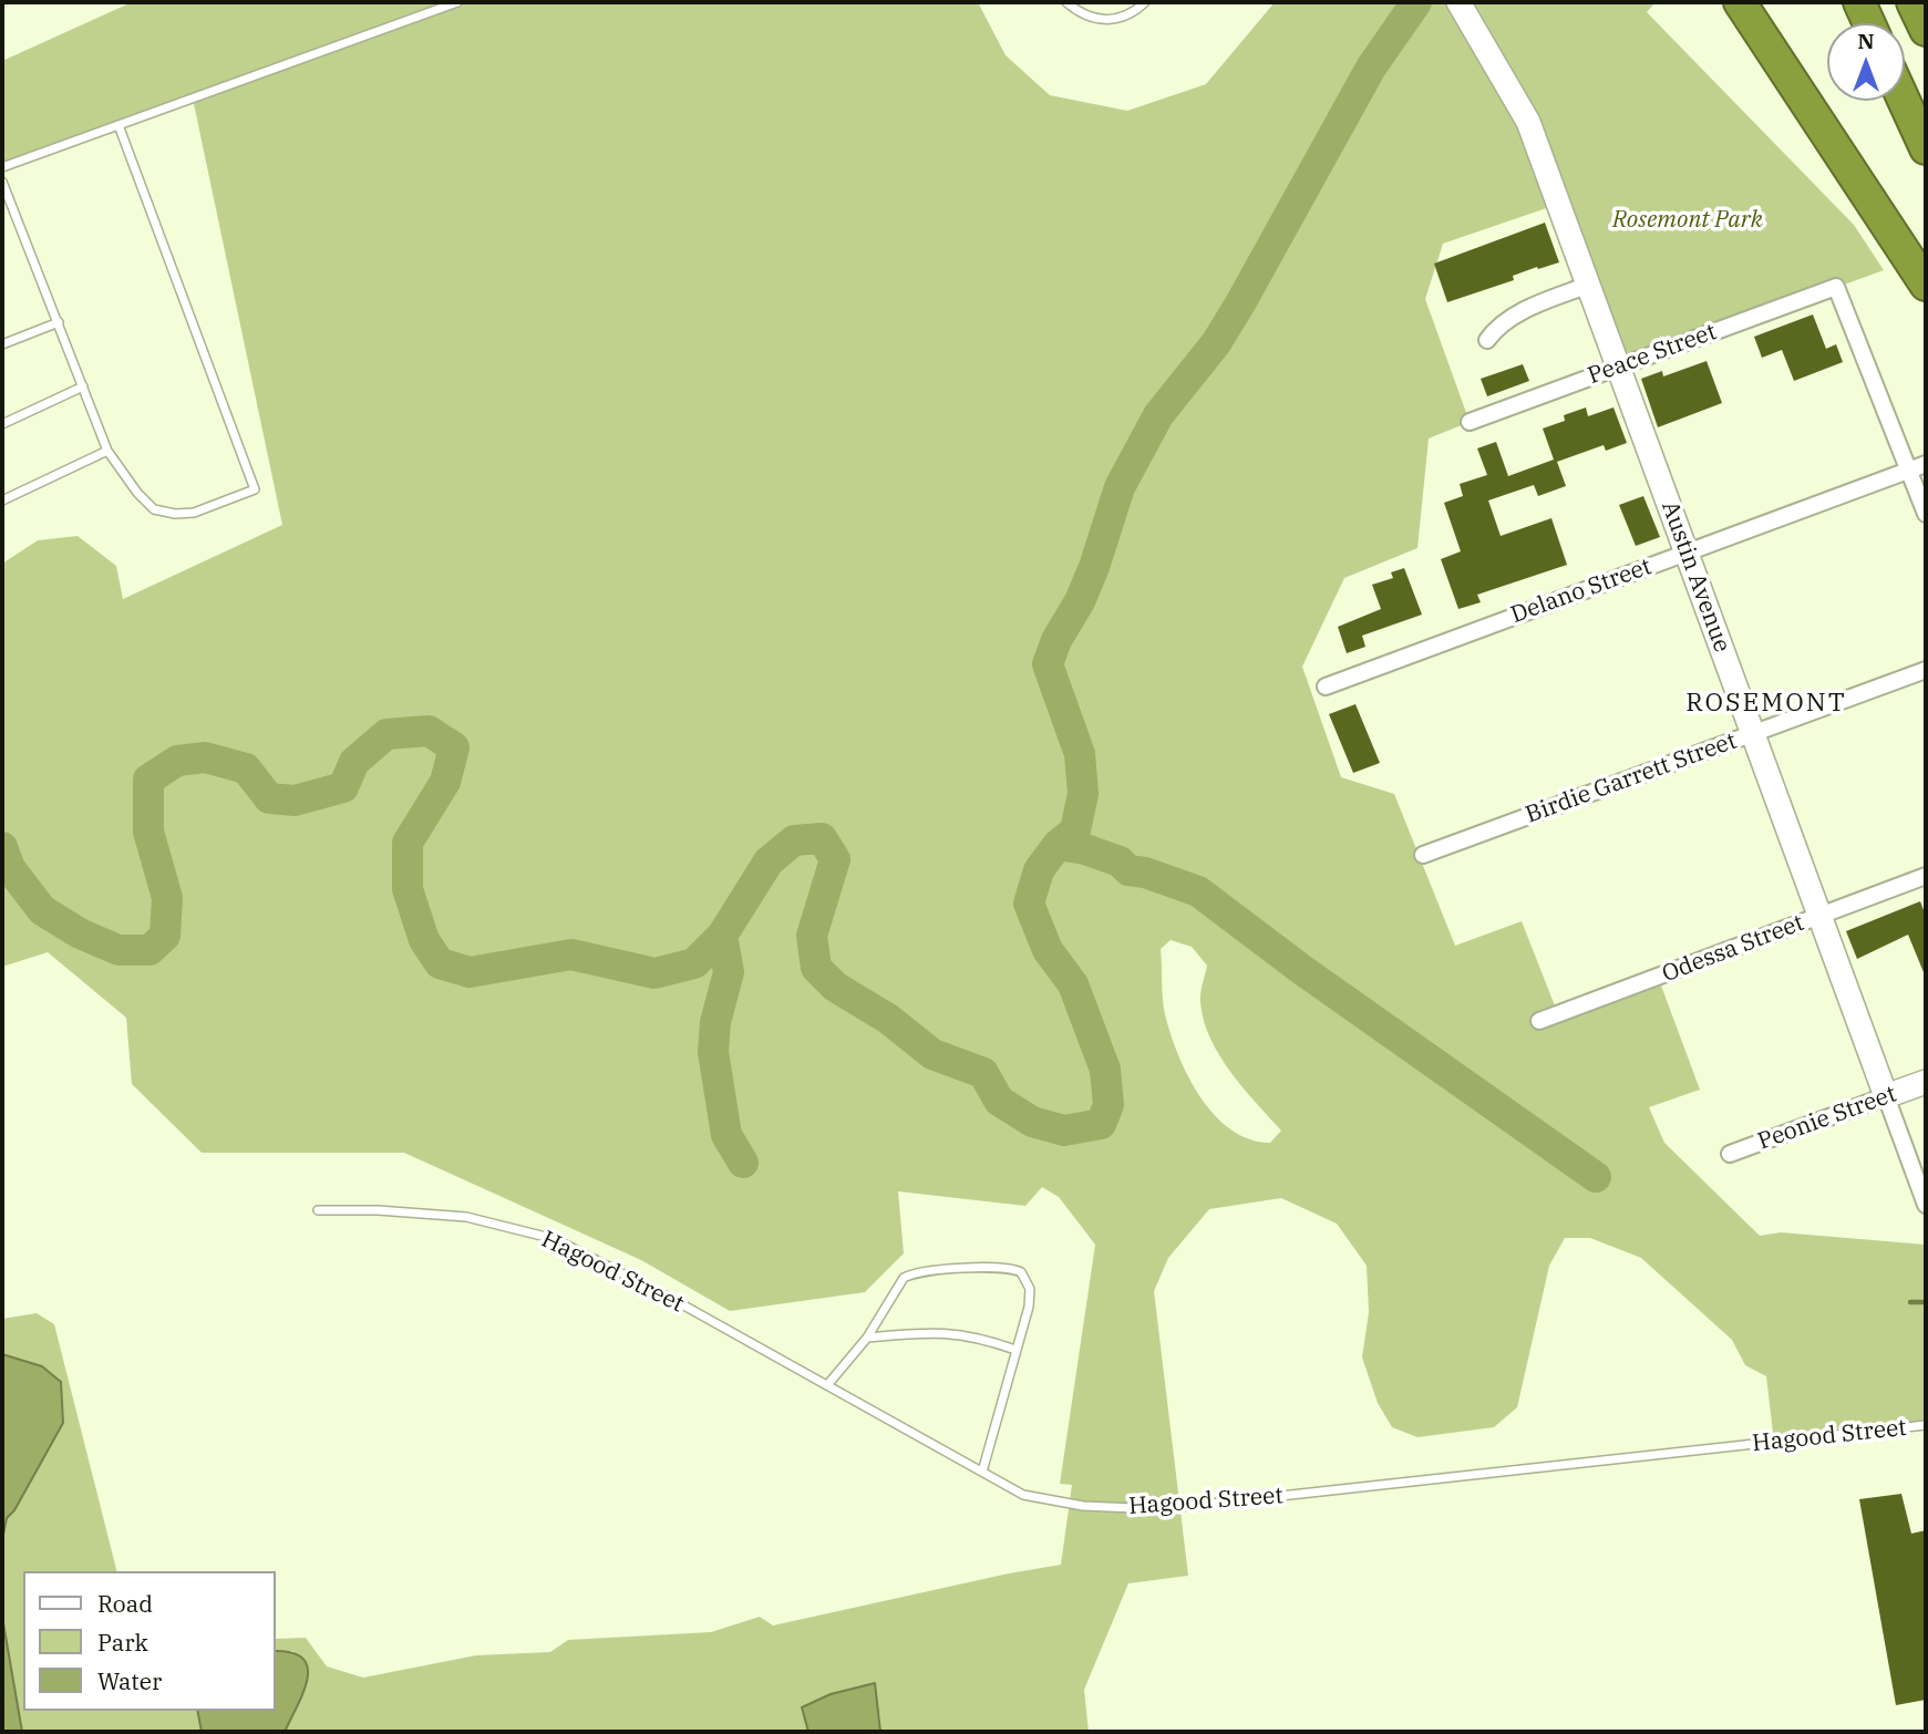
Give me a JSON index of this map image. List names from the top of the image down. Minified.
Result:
{"streets":{"street":["Peace Street","Austin Avenue","Delano Street","Birdie Garrett Street","Odessa Street","Peonie Street"],"lane":["Hagood Street"]},"crossings":[["Peace Street","Austin Avenue"],["Peace Street","Delano Street"],["Austin Avenue","Delano Street"],["Austin Avenue","Birdie Garrett Street"],["Austin Avenue","Odessa Street"],["Austin Avenue","Peonie Street"]],"districts":["ROSEMONT"],"parks":["Rosemont Park"],"legend":["Road","Park","Water"],"north":"top"}
